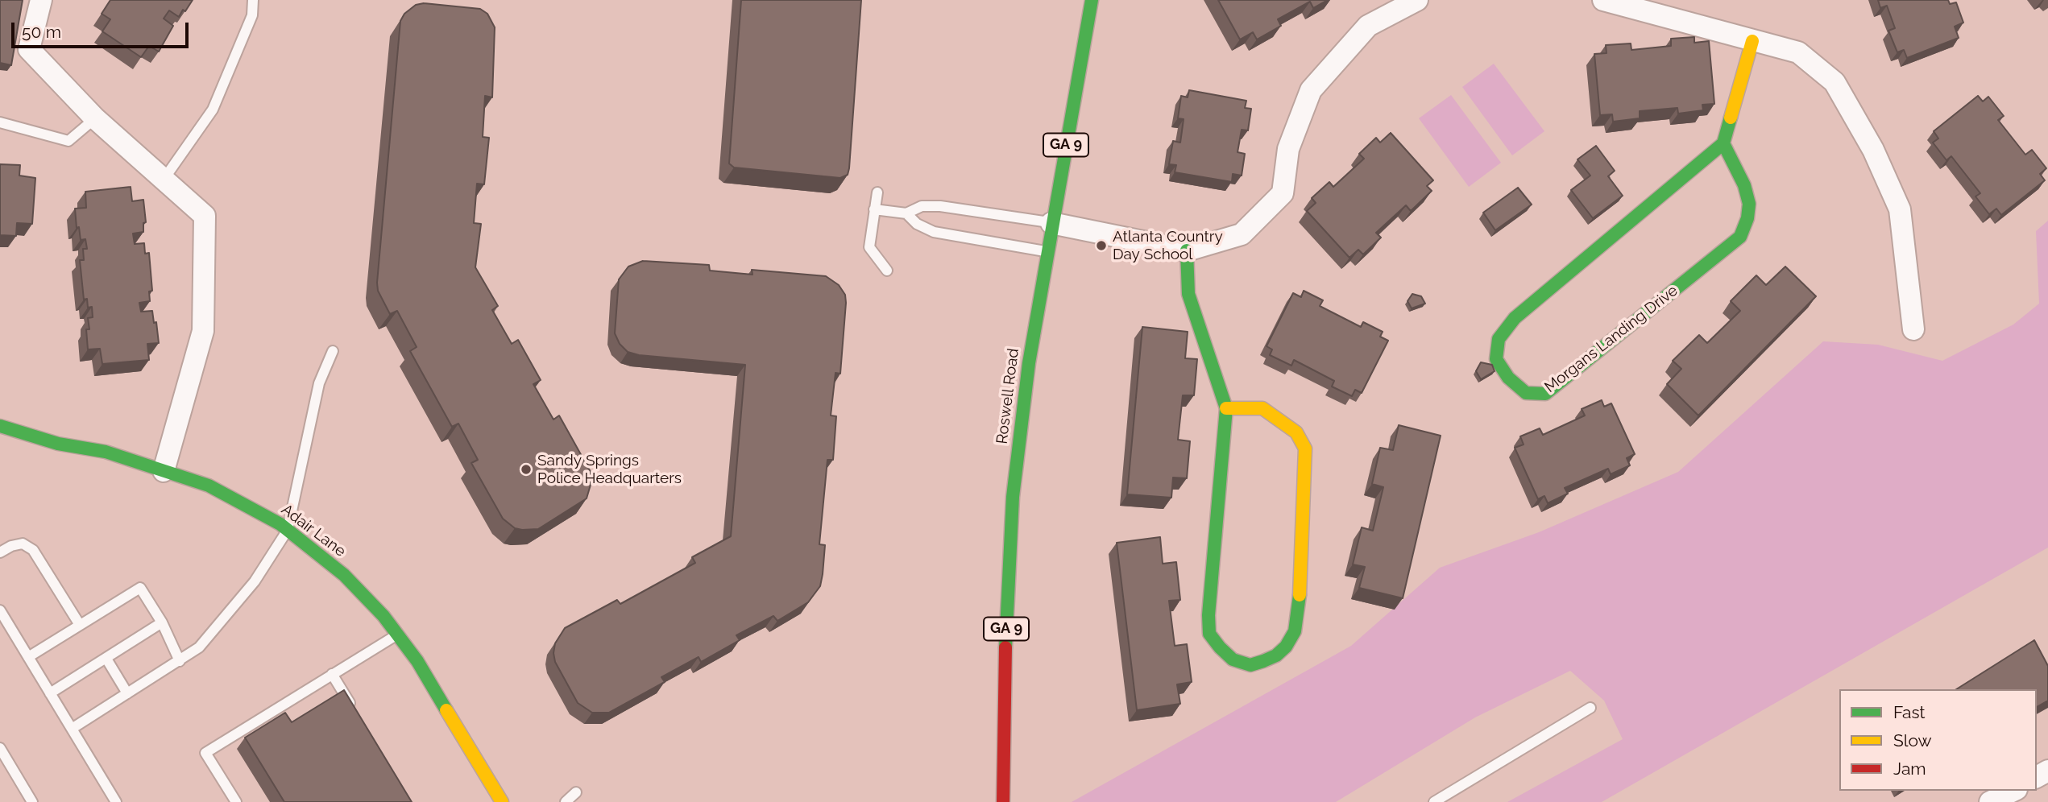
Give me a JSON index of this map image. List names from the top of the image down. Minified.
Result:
{"streets":{"street":["GA 9","Morgans Landing Drive","Roswell Road","Adair Lane"]},"places":["Atlanta Country Day School","Sandy Springs Police Headquarters"],"legend":["Fast","Slow","Jam"],"scale_bar":"50 m"}
